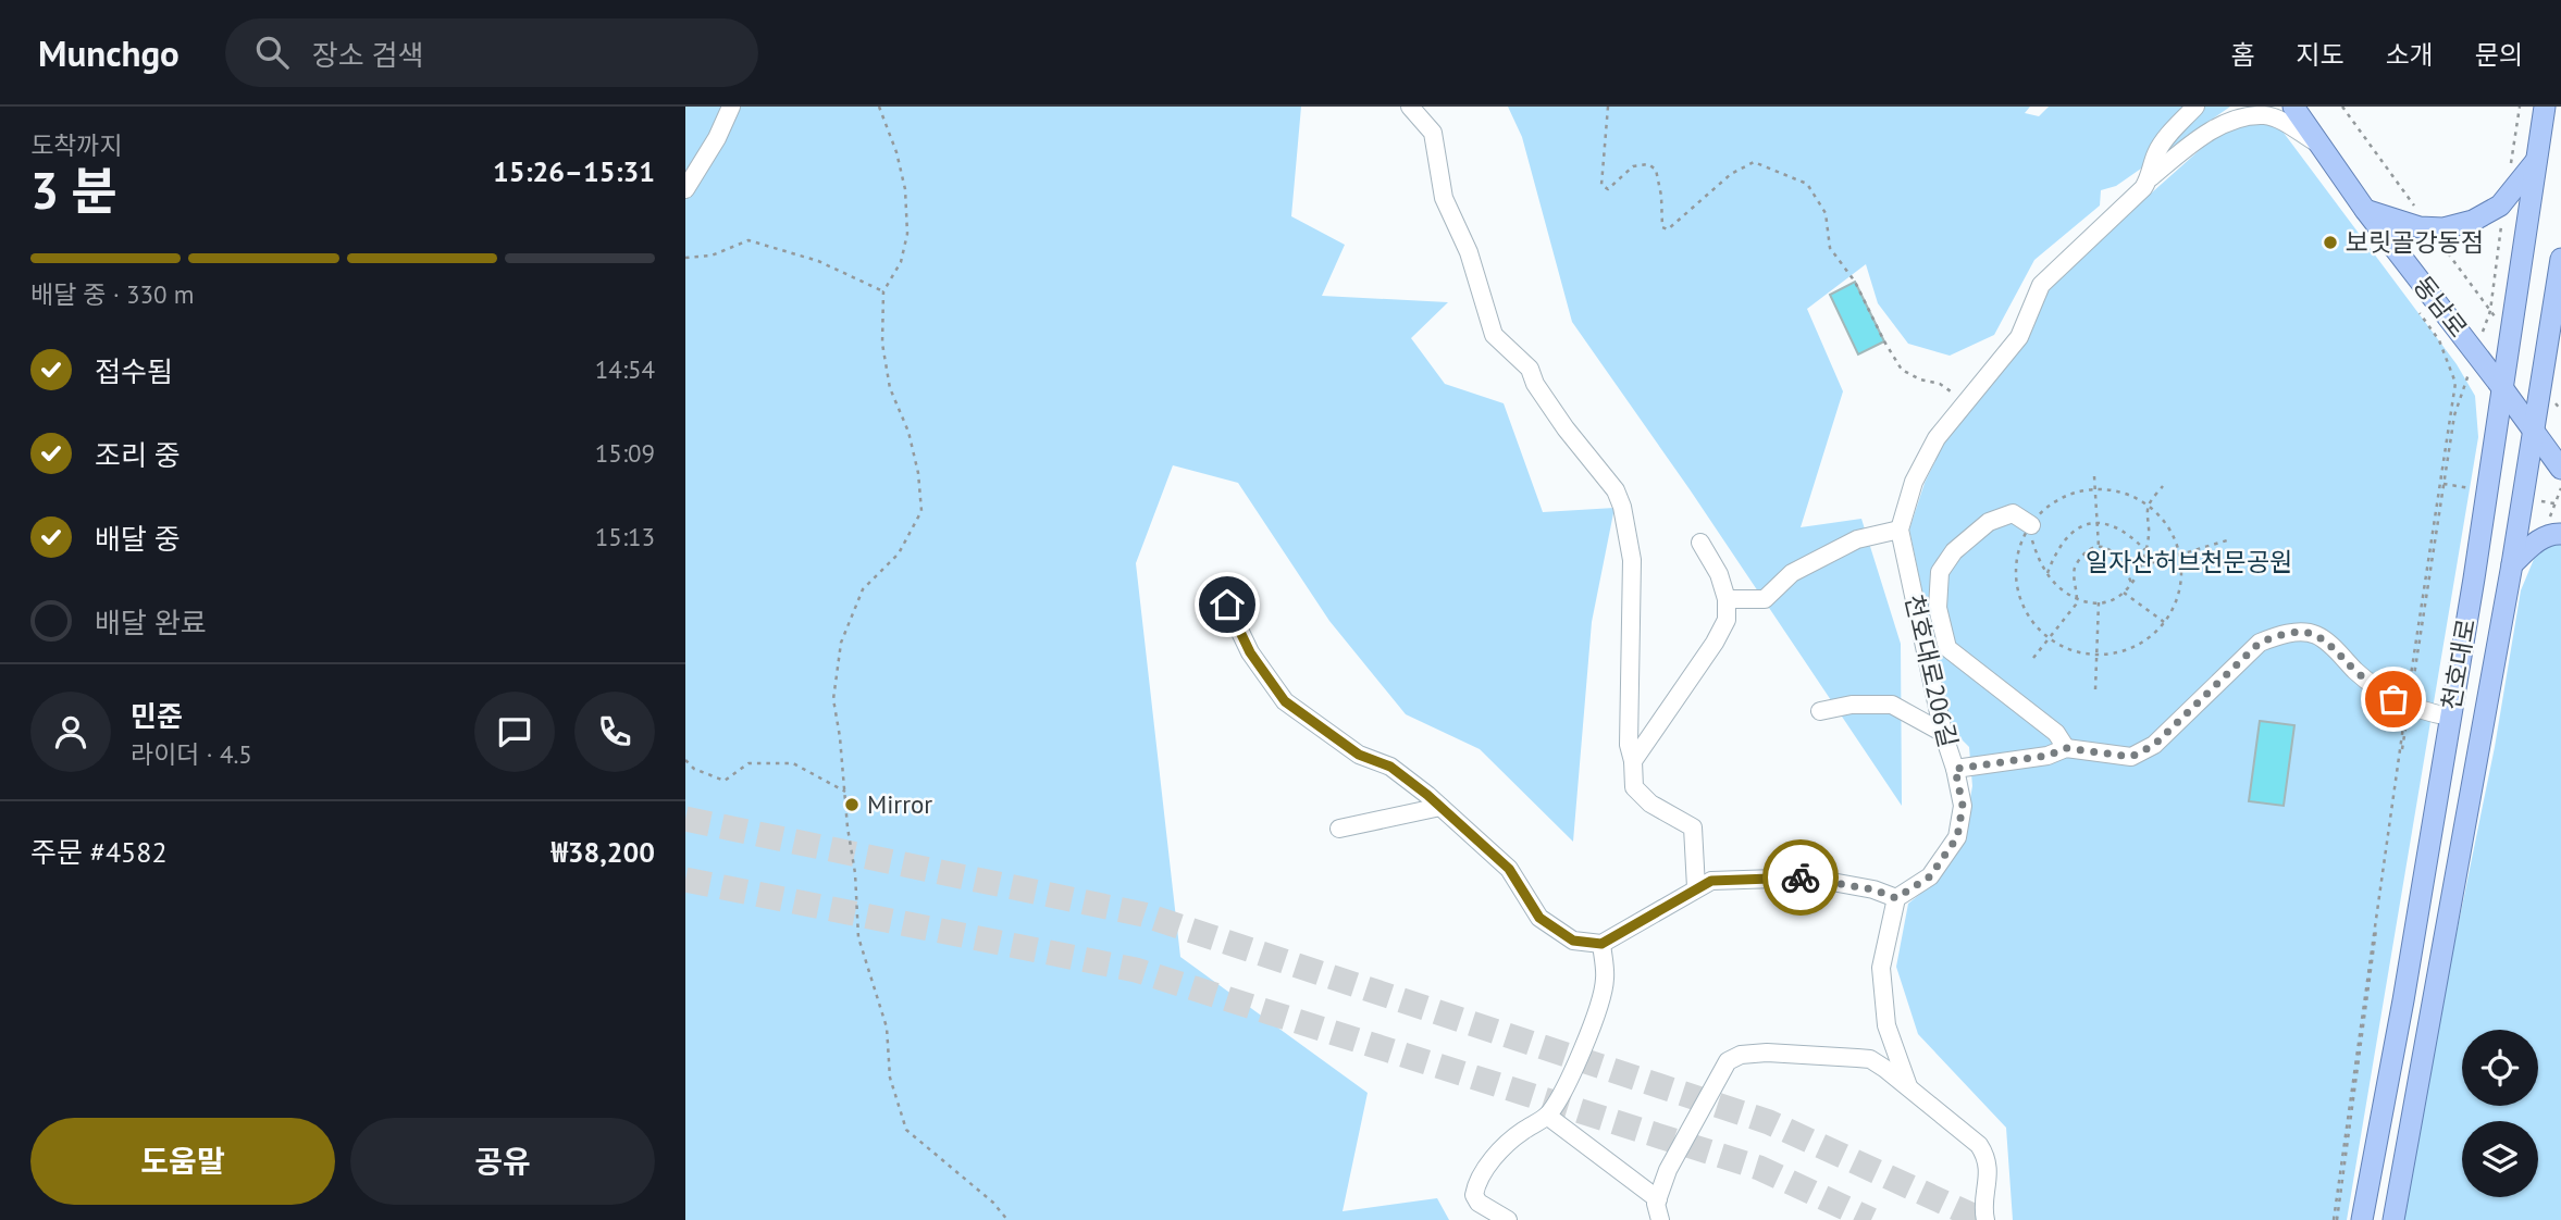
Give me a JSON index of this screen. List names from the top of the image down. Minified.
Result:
{"streets":{"main road":["동남로","천호대로"],"street":["천호대로206길"]},"crossings":[["동남로","천호대로"],["천호대로","천호대로206길"]],"parks":["일자산허브천문공원"],"places":["보릿골강동점","Mirror"],"page":{"header":"Munchgo","search":"장소 검색","nav":["홈","지도","소개","문의"],"heading":["3 분","도착까지","15:26–15:31"],"panel":["민준","라이더 · 4.5","주문 #4582","₩38,200"],"bar":"배달 중 · 330 m","list":[["접수됨","14:54"],["조리 중","15:09"],["배달 중","15:13"],"배달 완료"],"buttons":["도움말","공유"]}}
